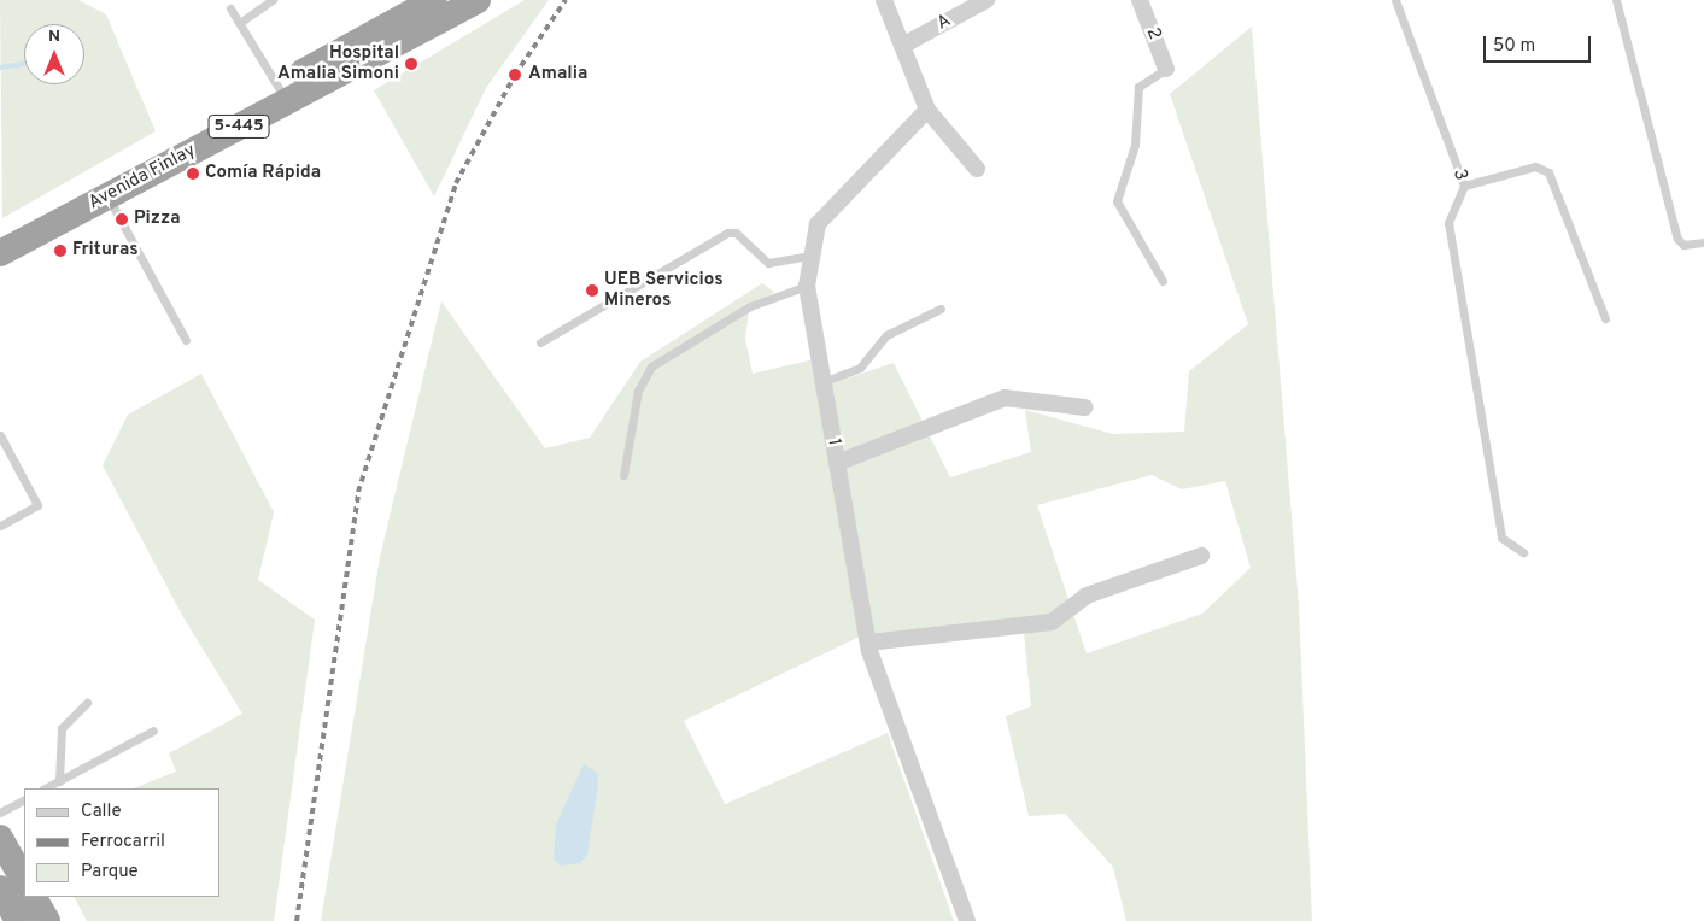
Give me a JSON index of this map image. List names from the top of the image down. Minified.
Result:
{"streets":{"highway":["5-445","Avenida Finlay"],"street":["A","2","1"],"lane":["3"]},"places":["Hospital Amalia Simoni","Amalia","Comía Rápida","Pizza","Frituras","UEB Servicios Mineros"],"legend":["Calle","Ferrocarril","Parque"],"scale_bar":"50 m","north":"top"}
